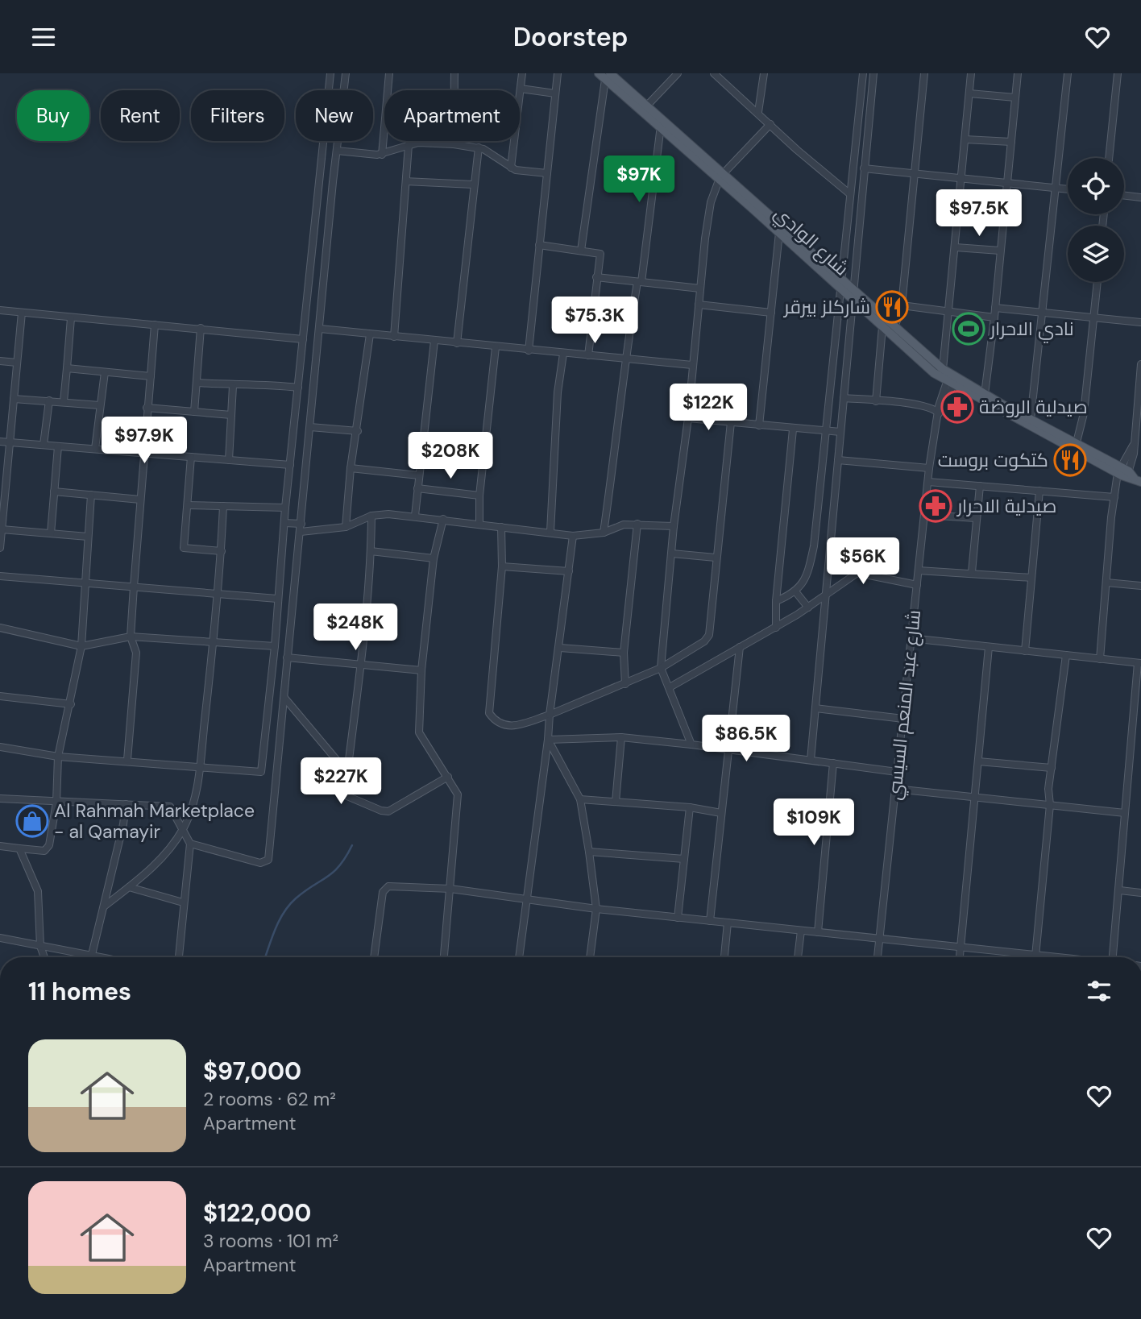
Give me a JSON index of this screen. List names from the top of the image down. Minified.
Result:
{"streets":{"main road":["شارع الوادي"],"street":["شارع عبد المنعم السيسي"]},"crossings":[["شارع الوادي","شارع عبد المنعم السيسي"]],"places":{"restaurant":["شاركلز بيرقر","كتكوت بروست"],"sports":["نادي الاحرار"],"pharmacy":["صيدلية الروضة","صيدلية الاحرار"],"shop":["Al Rahmah Marketplace - al Qamayir"]},"page":{"header":"Doorstep","chip":["Buy","Rent","Filters","New","Apartment"],"price":["$97K","$97.5K","$75.3K","$122K","$97.9K","$208K","$56K","$248K","$86.5K","$227K","$109K"],"heading":"11 homes","list":[{"name":"$97,000","note":"2 rooms · 62 m² · Apartment"},{"name":"$122,000","note":"3 rooms · 101 m² · Apartment"}]}}
